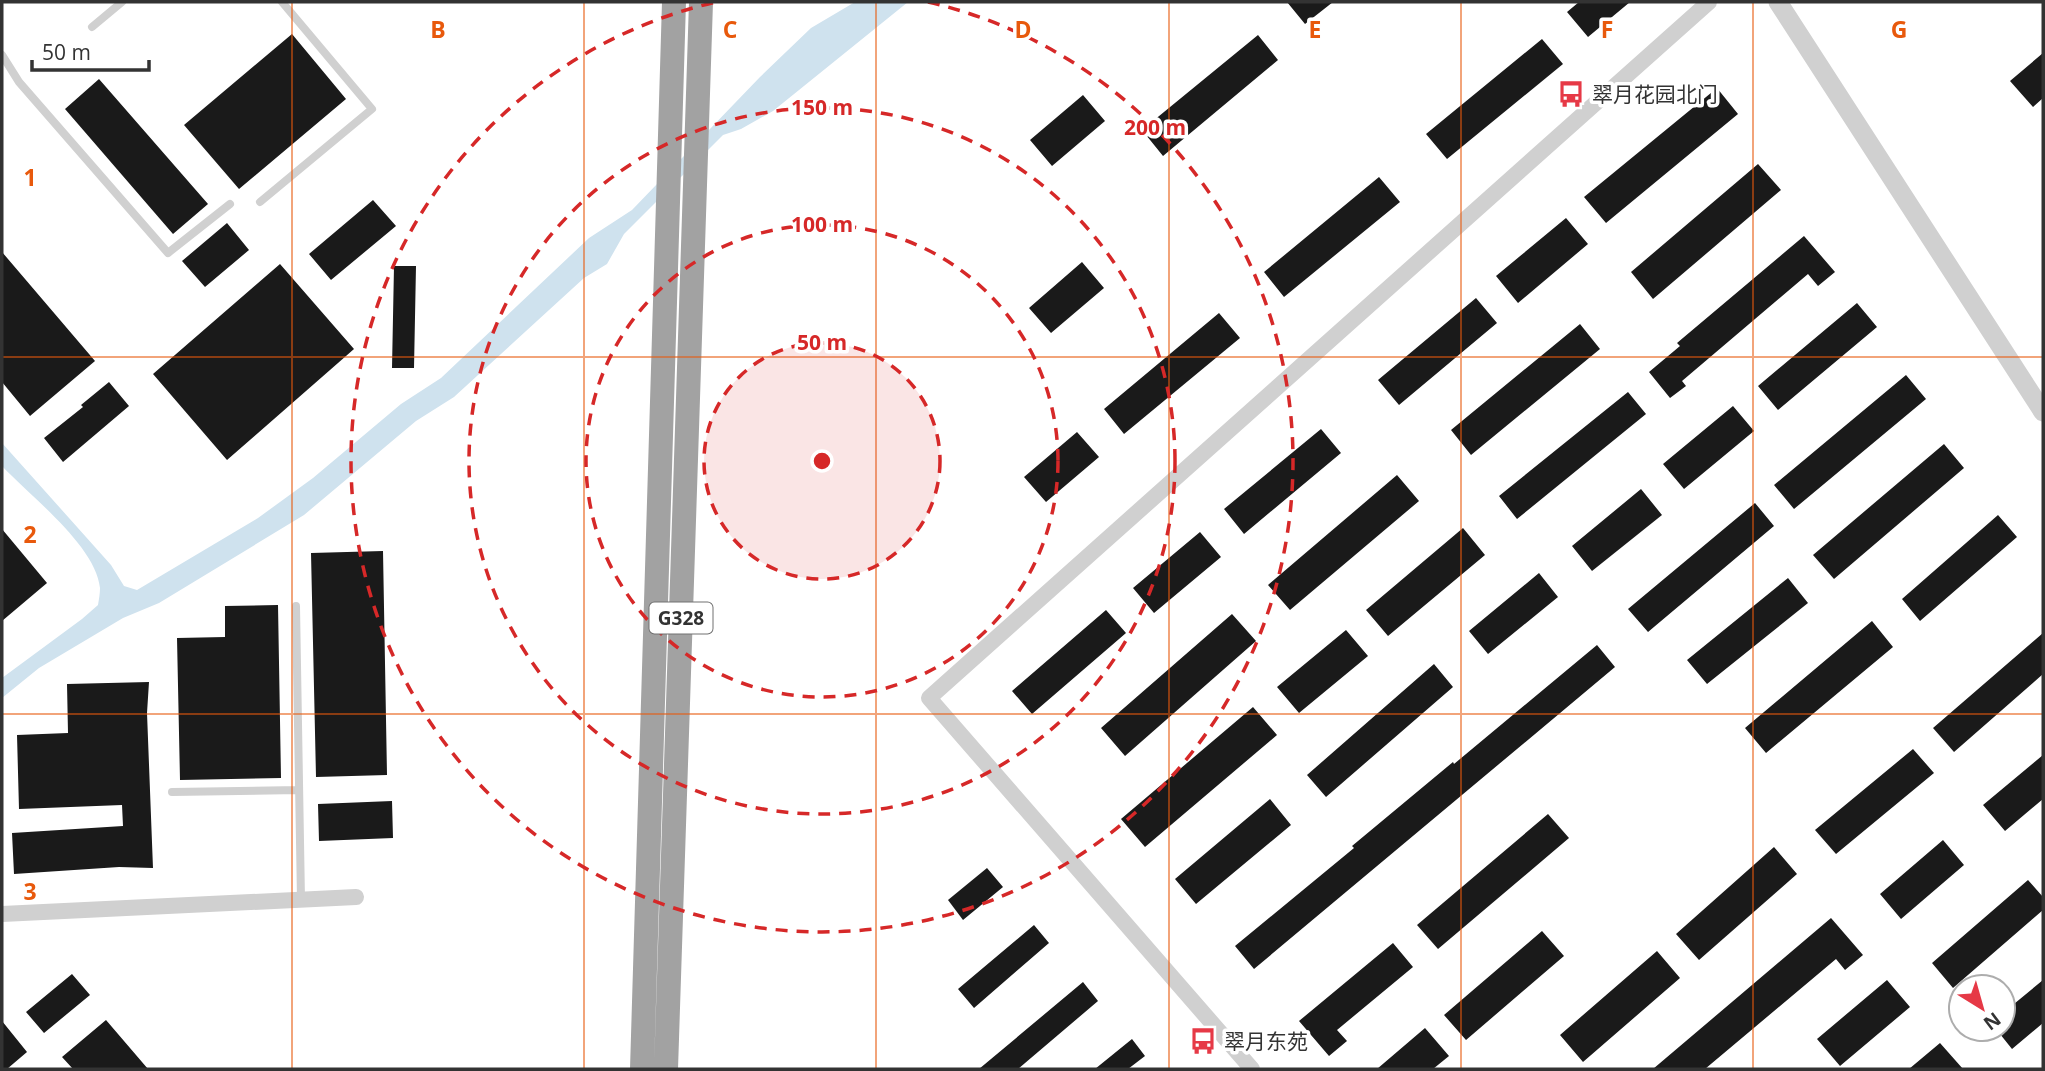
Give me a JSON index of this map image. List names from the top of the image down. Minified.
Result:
{"streets":{"highway":["G328"]},"places":{"bus stop":["翠月花园北门","翠月东苑"]},"scale_bar":"50 m","north":"bottom right","grid":{"columns":["B","C","D","E","F","G"],"rows":["1","2","3"]},"rings":["150 m","200 m","100 m","50 m"]}
